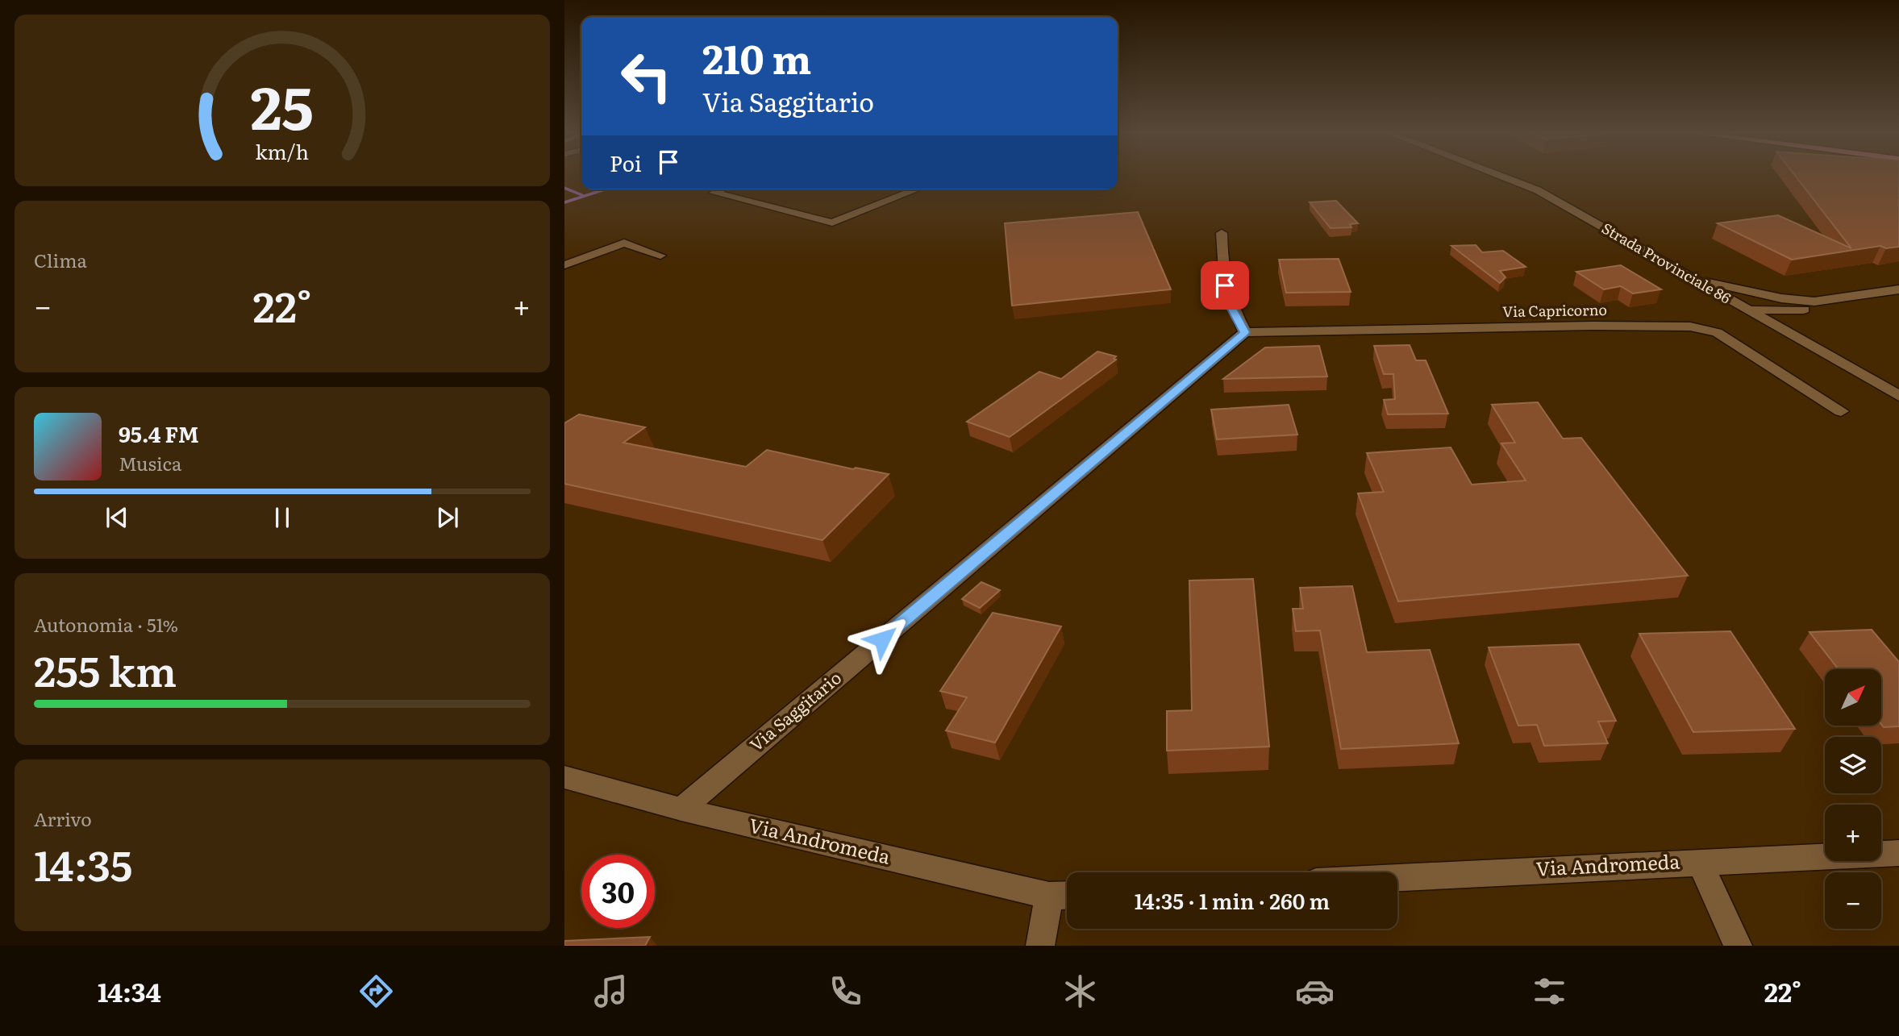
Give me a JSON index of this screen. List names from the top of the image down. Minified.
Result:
{"streets":{"street":["Strada Provinciale 86","Via Capricorno","Via Saggitario","Via Andromeda"]},"crossings":[["Via Capricorno","Via Saggitario"],["Via Saggitario","Via Andromeda"]],"north":"top right","page":{"turn":["210 m","Via Saggitario"],"then":"Poi","tile":["Clima",["Autonomia · 51%","255 km"],["Arrivo","14:35"]],"heat":["−","22°","+"],"song":["95.4 FM","Musica"],"map_buttons":["+","−"],"limit":"30","trip":"14:35 · 1 min · 260 m","tabs":["14:34","22°"],"gauge":["25","km/h"]}}
